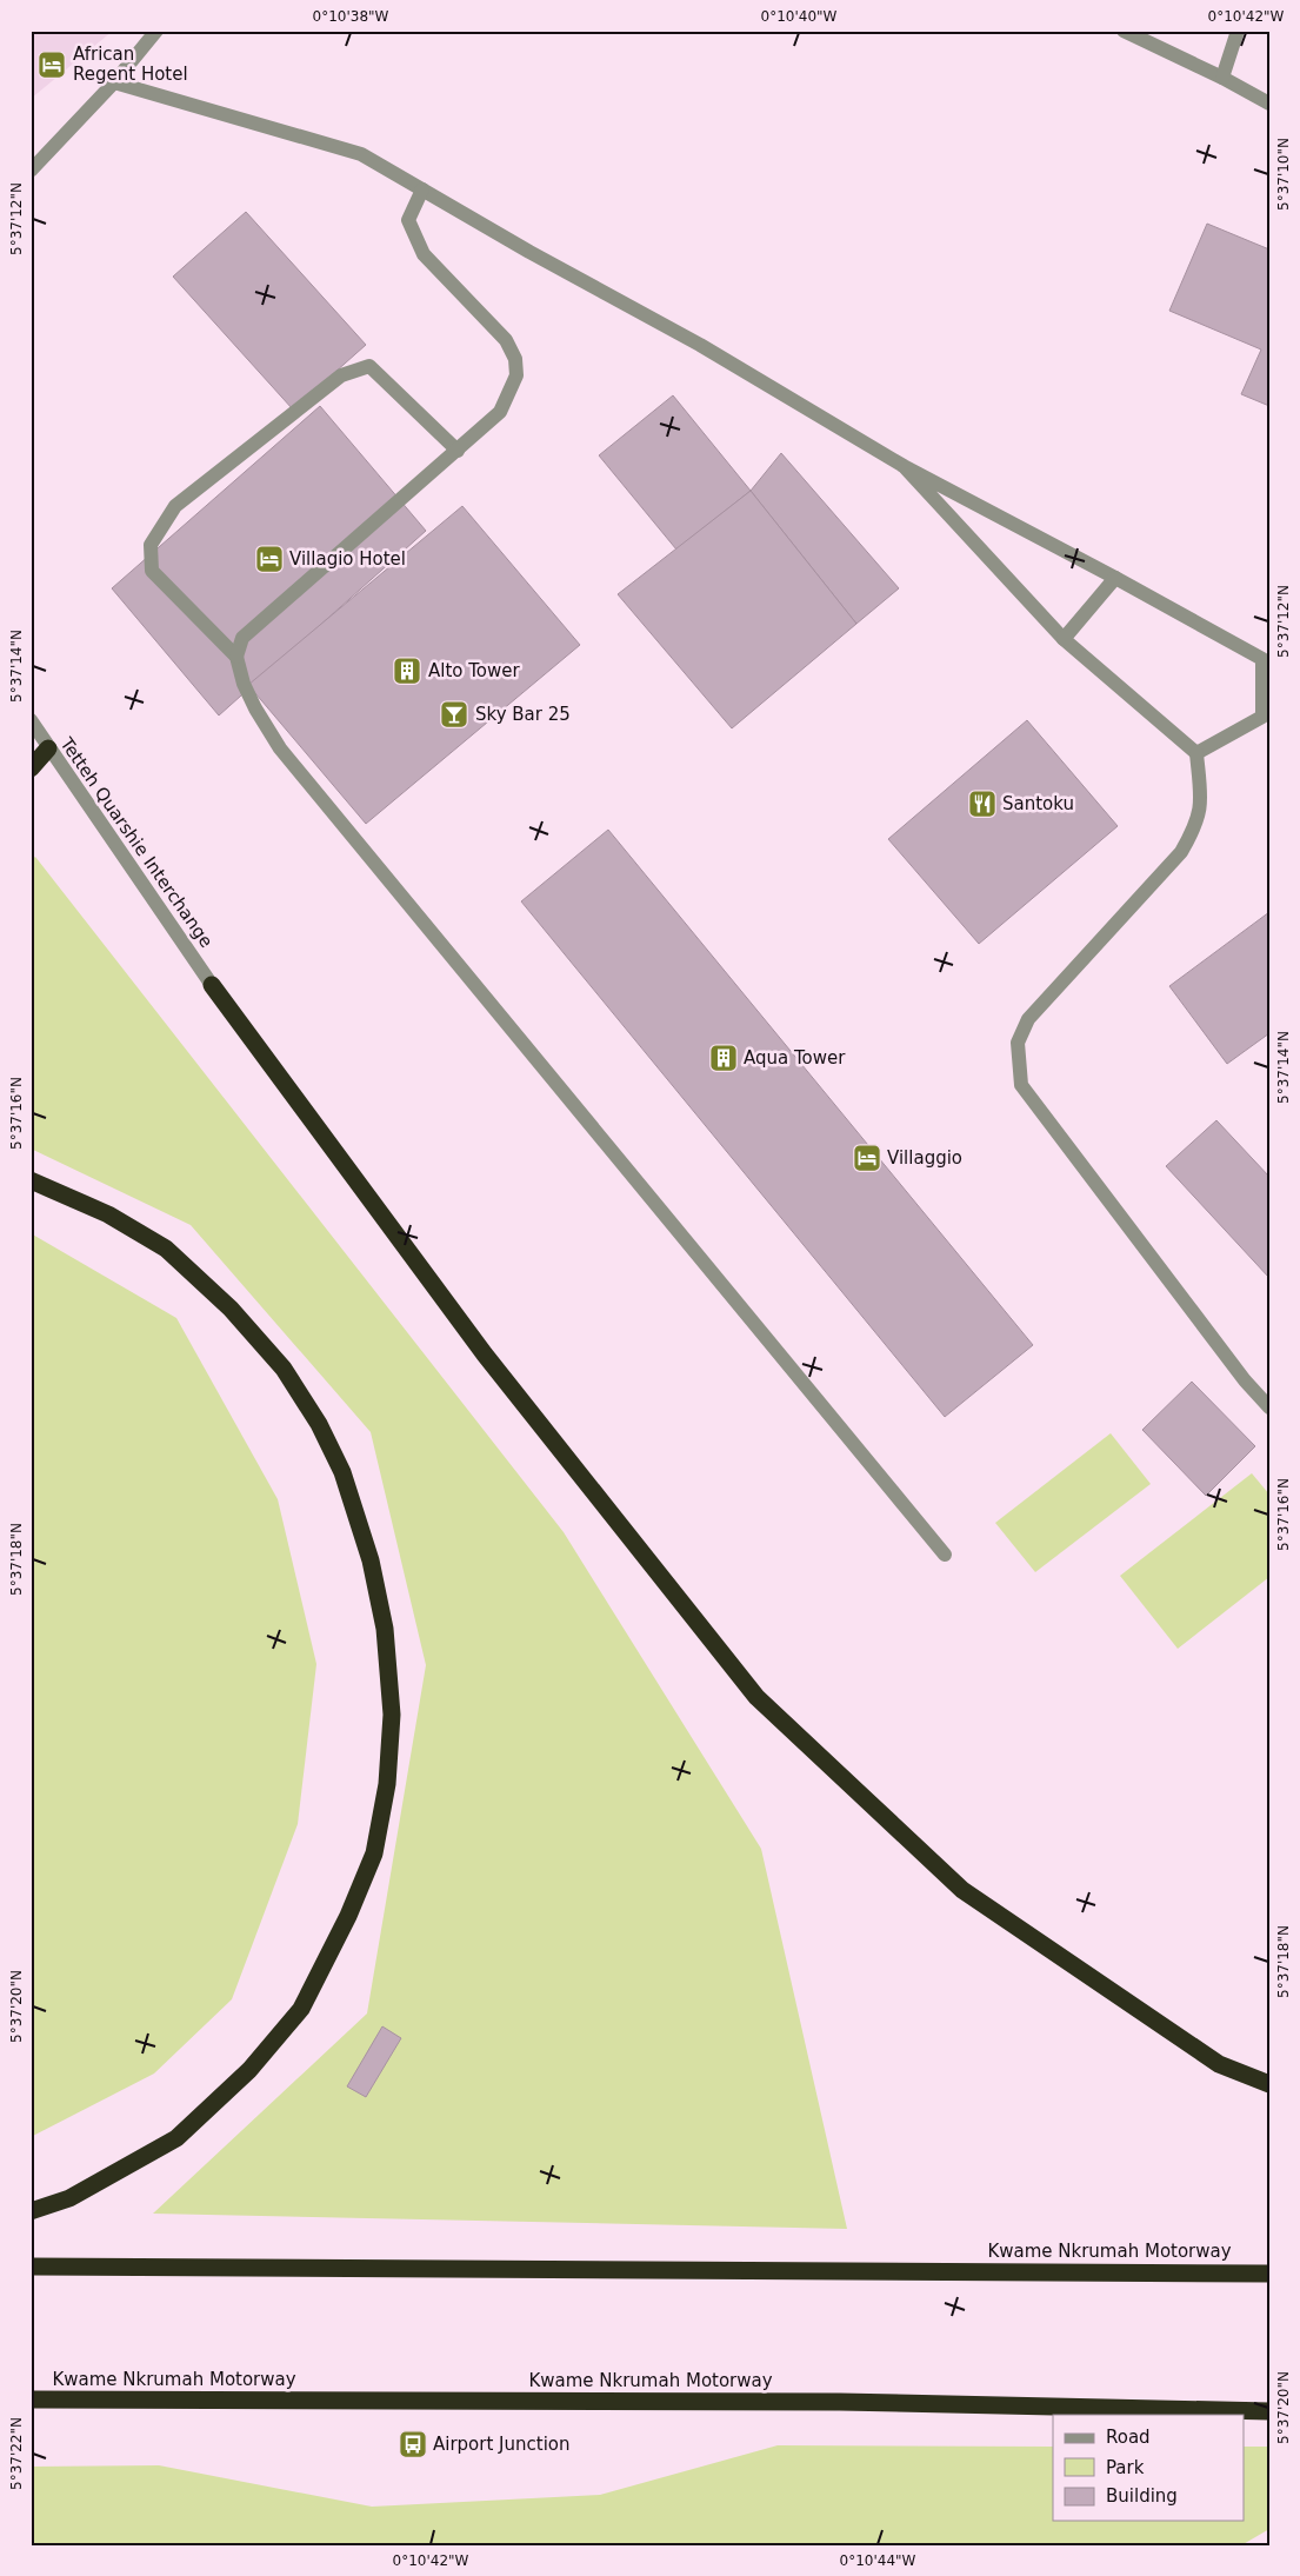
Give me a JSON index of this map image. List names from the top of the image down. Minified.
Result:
{"streets":{"highway":["Kwame Nkrumah Motorway"],"street":["Tetteh Quarshie Interchange"]},"places":{"hotel":["African Regent Hotel","Villagio Hotel","Villaggio"],"building":["Alto Tower","Aqua Tower"],"bar":["Sky Bar 25"],"restaurant":["Santoku"],"bus stop":["Airport Junction"]},"legend":["Road","Park","Building"],"coordinates":["0°10'38\"W","0°10'40\"W","0°10'42\"W","5°37'10\"N","5°37'12\"N","5°37'14\"N","5°37'16\"N","5°37'18\"N","5°37'20\"N","5°37'22\"N","0°10'44\"W"]}
